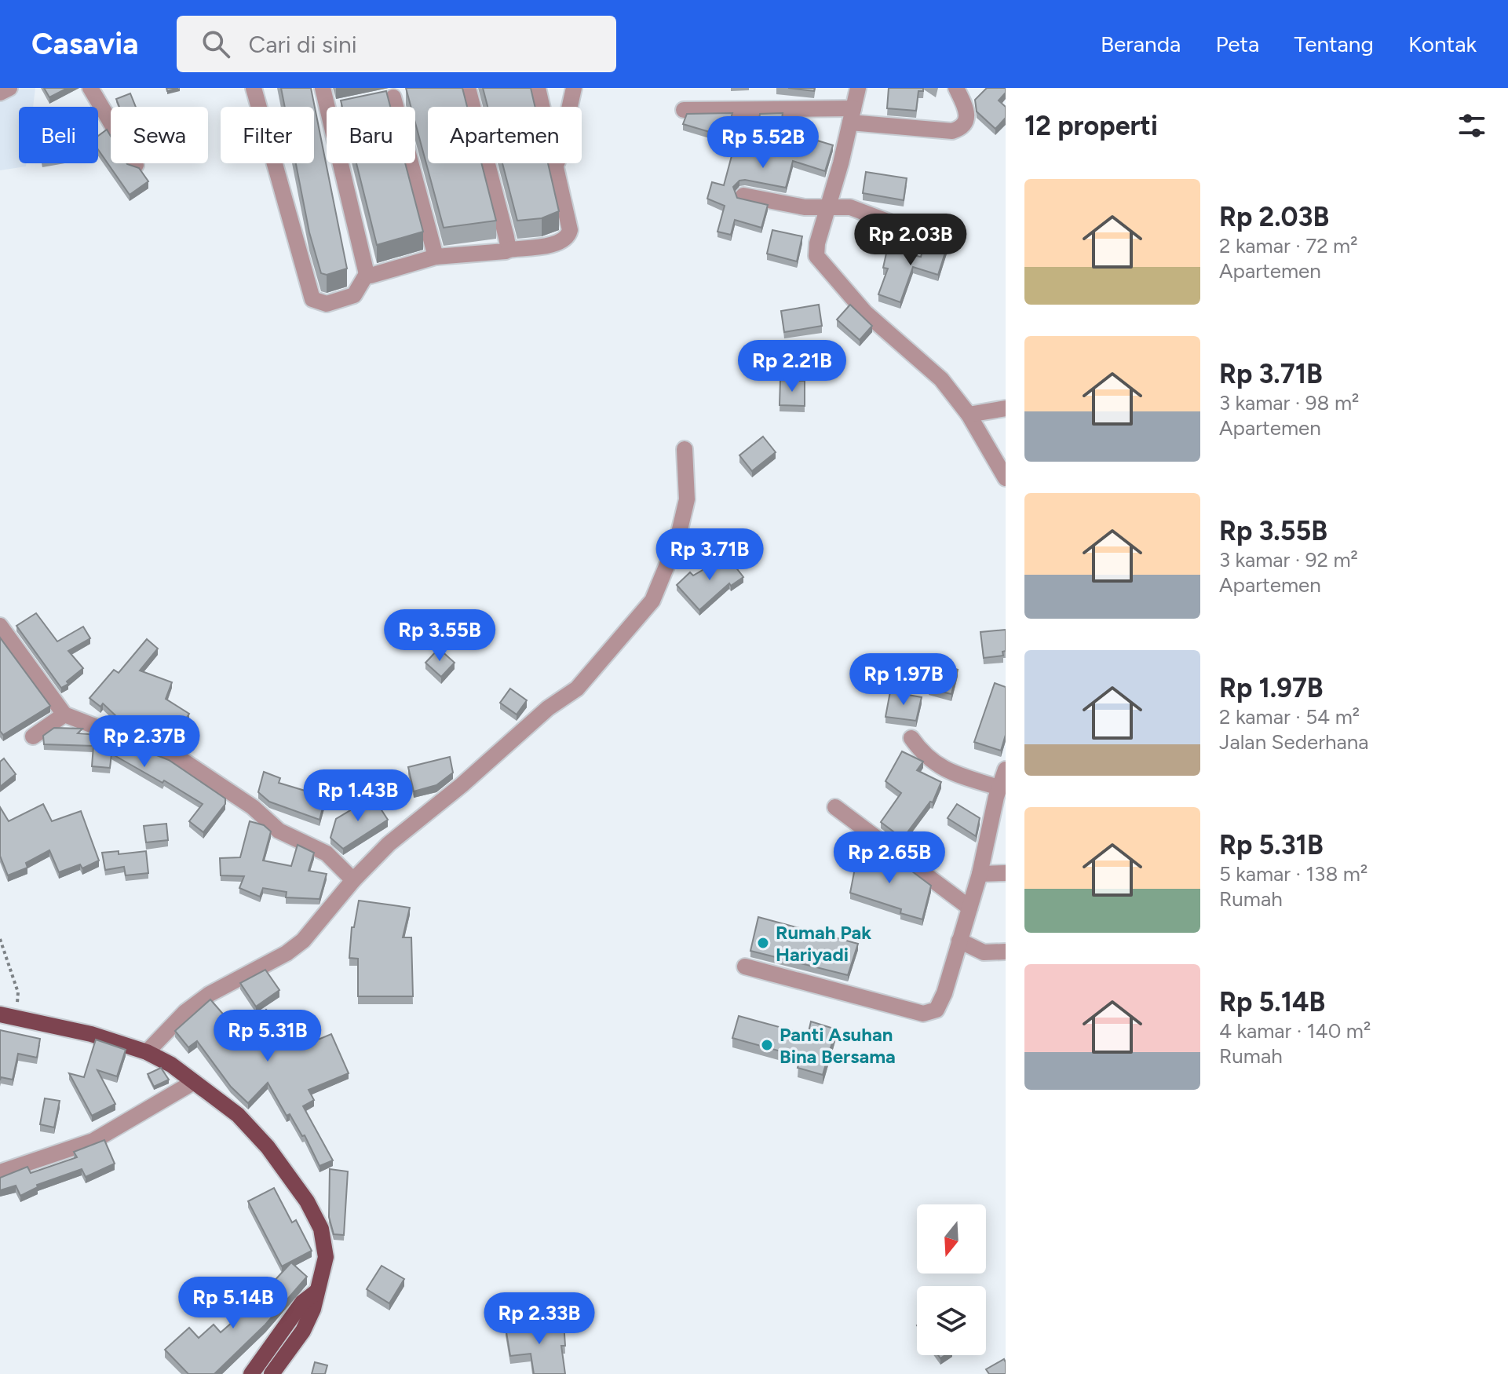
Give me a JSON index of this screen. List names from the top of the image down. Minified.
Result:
{"places":["Rumah Pak Hariyadi","Panti Asuhan Bina Bersama"],"north":"bottom","page":{"header":"Casavia","search":"Cari di sini","nav":["Beranda","Peta","Tentang","Kontak"],"heading":"12 properti","chip":["Beli","Sewa","Filter","Baru","Apartemen"],"price":["Rp 5.52B","Rp 2.03B","Rp 2.21B","Rp 3.71B","Rp 3.55B","Rp 1.97B","Rp 2.37B","Rp 1.43B","Rp 2.65B","Rp 5.31B","Rp 5.14B","Rp 2.33B"],"list":[{"name":"Rp 2.03B","note":"2 kamar · 72 m² · Apartemen"},{"name":"Rp 3.71B","note":"3 kamar · 98 m² · Apartemen"},{"name":"Rp 3.55B","note":"3 kamar · 92 m² · Apartemen"},{"name":"Rp 1.97B","note":"2 kamar · 54 m² · Jalan Sederhana"},{"name":"Rp 5.31B","note":"5 kamar · 138 m² · Rumah"},{"name":"Rp 5.14B","note":"4 kamar · 140 m² · Rumah"}]}}
